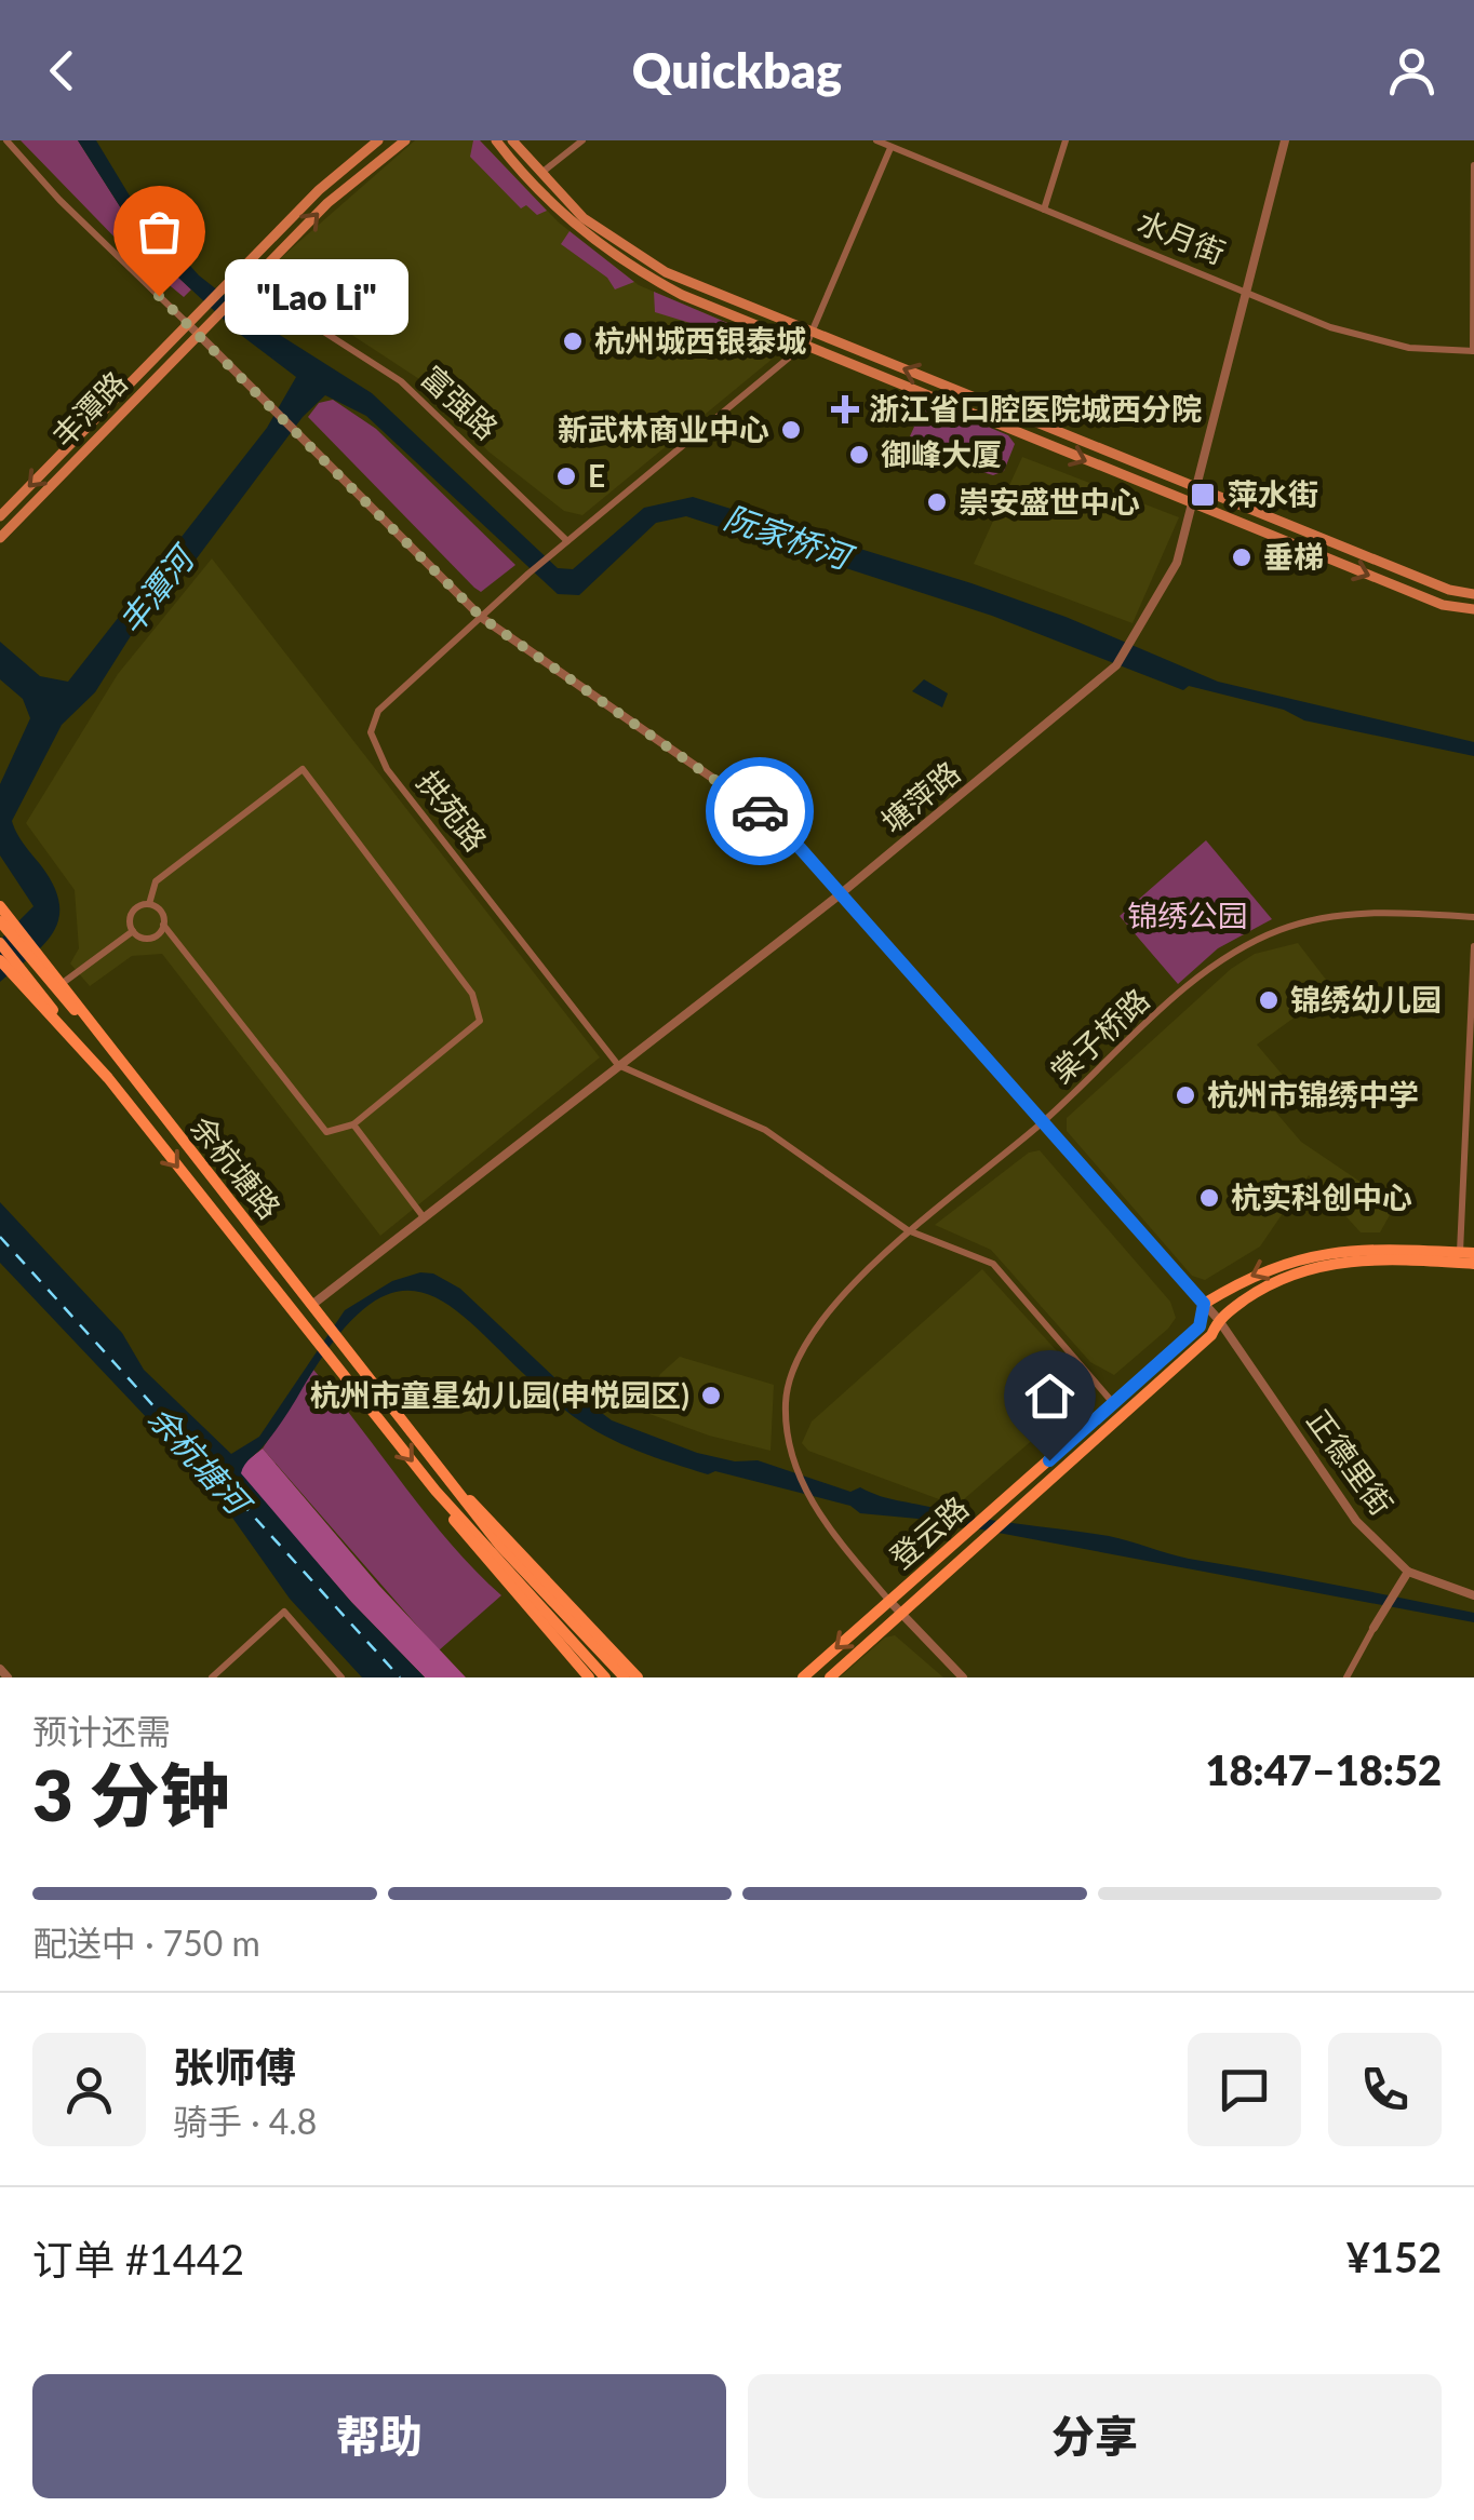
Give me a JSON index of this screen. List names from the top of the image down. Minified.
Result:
{"streets":{"main road":["丰潭路","余杭塘路","登云路"],"street":["水月街","富强路","塘萍路","拱苑路","棠子桥路","正德里街"]},"crossings":[["水月街","塘萍路"],["水月街","拱苑路"],["富强路","丰潭路"],["富强路","拱苑路"],["丰潭路","正德里街"],["塘萍路","拱苑路"],["塘萍路","余杭塘路"],["塘萍路","正德里街"],["拱苑路","棠子桥路"],["拱苑路","正德里街"],["拱苑路","登云路"],["棠子桥路","正德里街"],["棠子桥路","登云路"],["正德里街","登云路"]],"water":["阮家桥河","丰潭河","余杭塘河"],"parks":["锦绣公园"],"places":{"other":["\"Lao Li\"","杭州城西银泰城","新武林商业中心","御峰大厦","E","崇安盛世中心","垂梯","锦绣幼儿园","杭州市锦绣中学","杭实科创中心","杭州市童星幼儿园(申悦园区)"],"health":["浙江省口腔医院城西分院"],"transit":["萍水街"]},"page":{"header":"Quickbag","bubble":"\"Lao Li\"","heading":["3 分钟","预计还需","18:47–18:52"],"panel":["张师傅","骑手 · 4.8","订单 #1442","¥152"],"bar":"配送中 · 750 m","buttons":["帮助","分享"]}}
